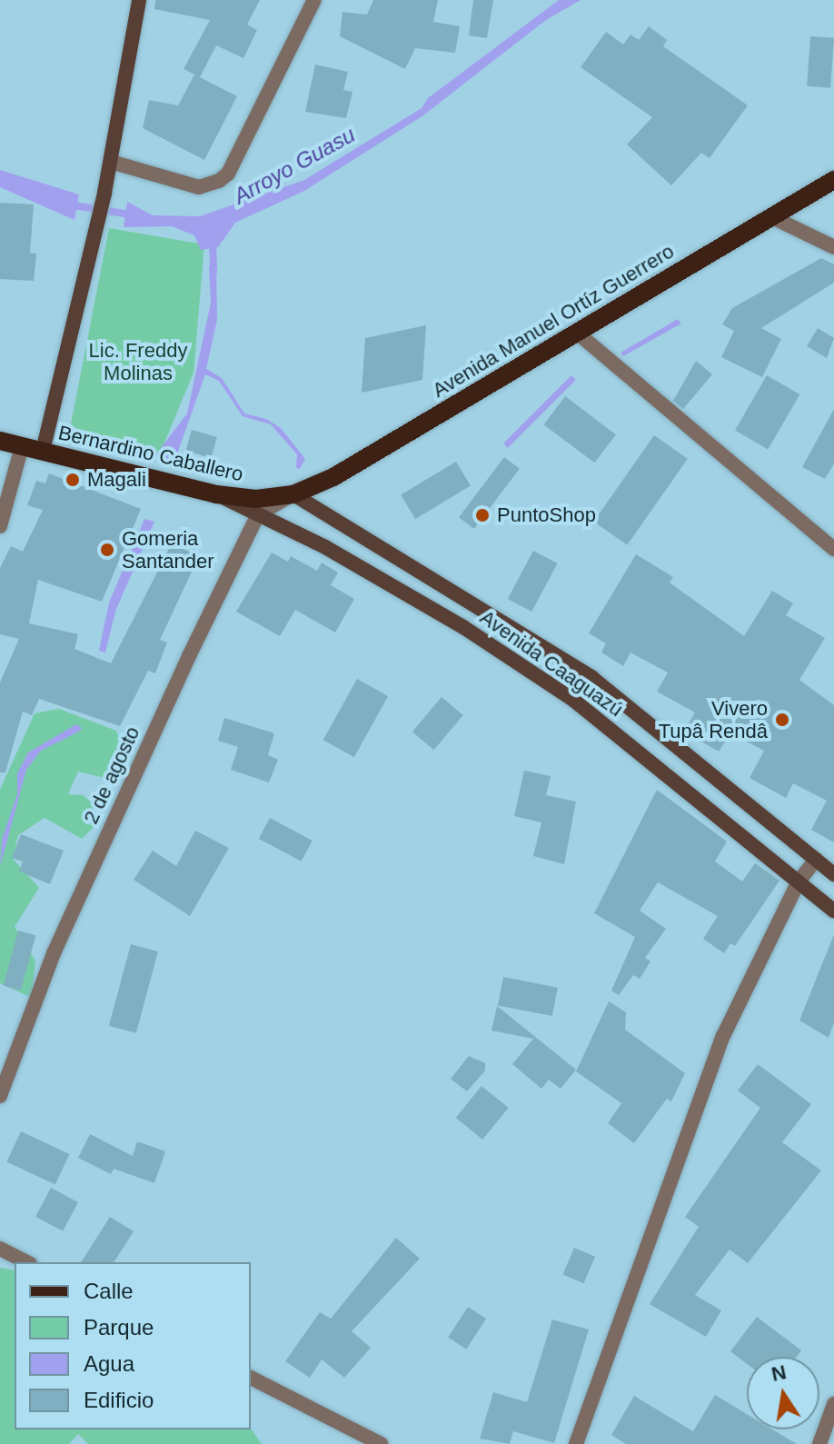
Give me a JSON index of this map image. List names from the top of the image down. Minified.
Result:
{"streets":{"main road":["Avenida Manuel Ortíz Guerrero","Bernardino Caballero"],"street":["Avenida Caaguazú","2 de agosto"]},"crossings":[["Avenida Manuel Ortíz Guerrero","Bernardino Caballero"],["Avenida Manuel Ortíz Guerrero","Avenida Caaguazú"],["Bernardino Caballero","Avenida Caaguazú"],["Avenida Caaguazú","2 de agosto"]],"water":["Arroyo Guasu"],"parks":["Lic. Freddy Molinas"],"places":["Magali","PuntoShop","Gomeria Santander","Vivero Tupâ Rendâ"],"legend":["Calle","Parque","Agua","Edificio"],"north":"top"}
